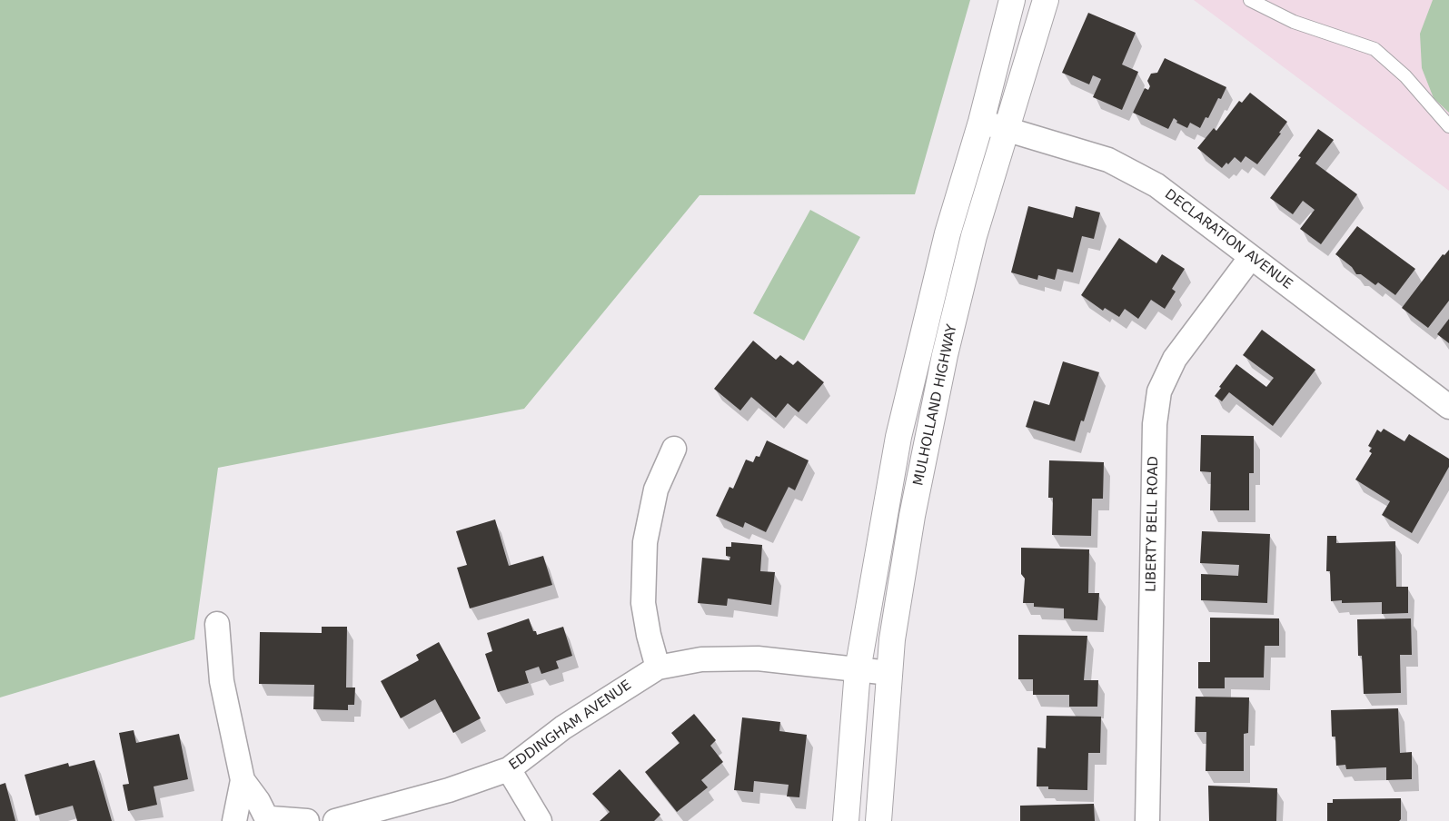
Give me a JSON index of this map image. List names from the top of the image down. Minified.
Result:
{"streets":{"main road":["MULHOLLAND HIGHWAY"],"street":["DECLARATION AVENUE","LIBERTY BELL ROAD","EDDINGHAM AVENUE"]},"crossings":[["DECLARATION AVENUE","MULHOLLAND HIGHWAY"],["DECLARATION AVENUE","LIBERTY BELL ROAD"],["MULHOLLAND HIGHWAY","EDDINGHAM AVENUE"]]}
